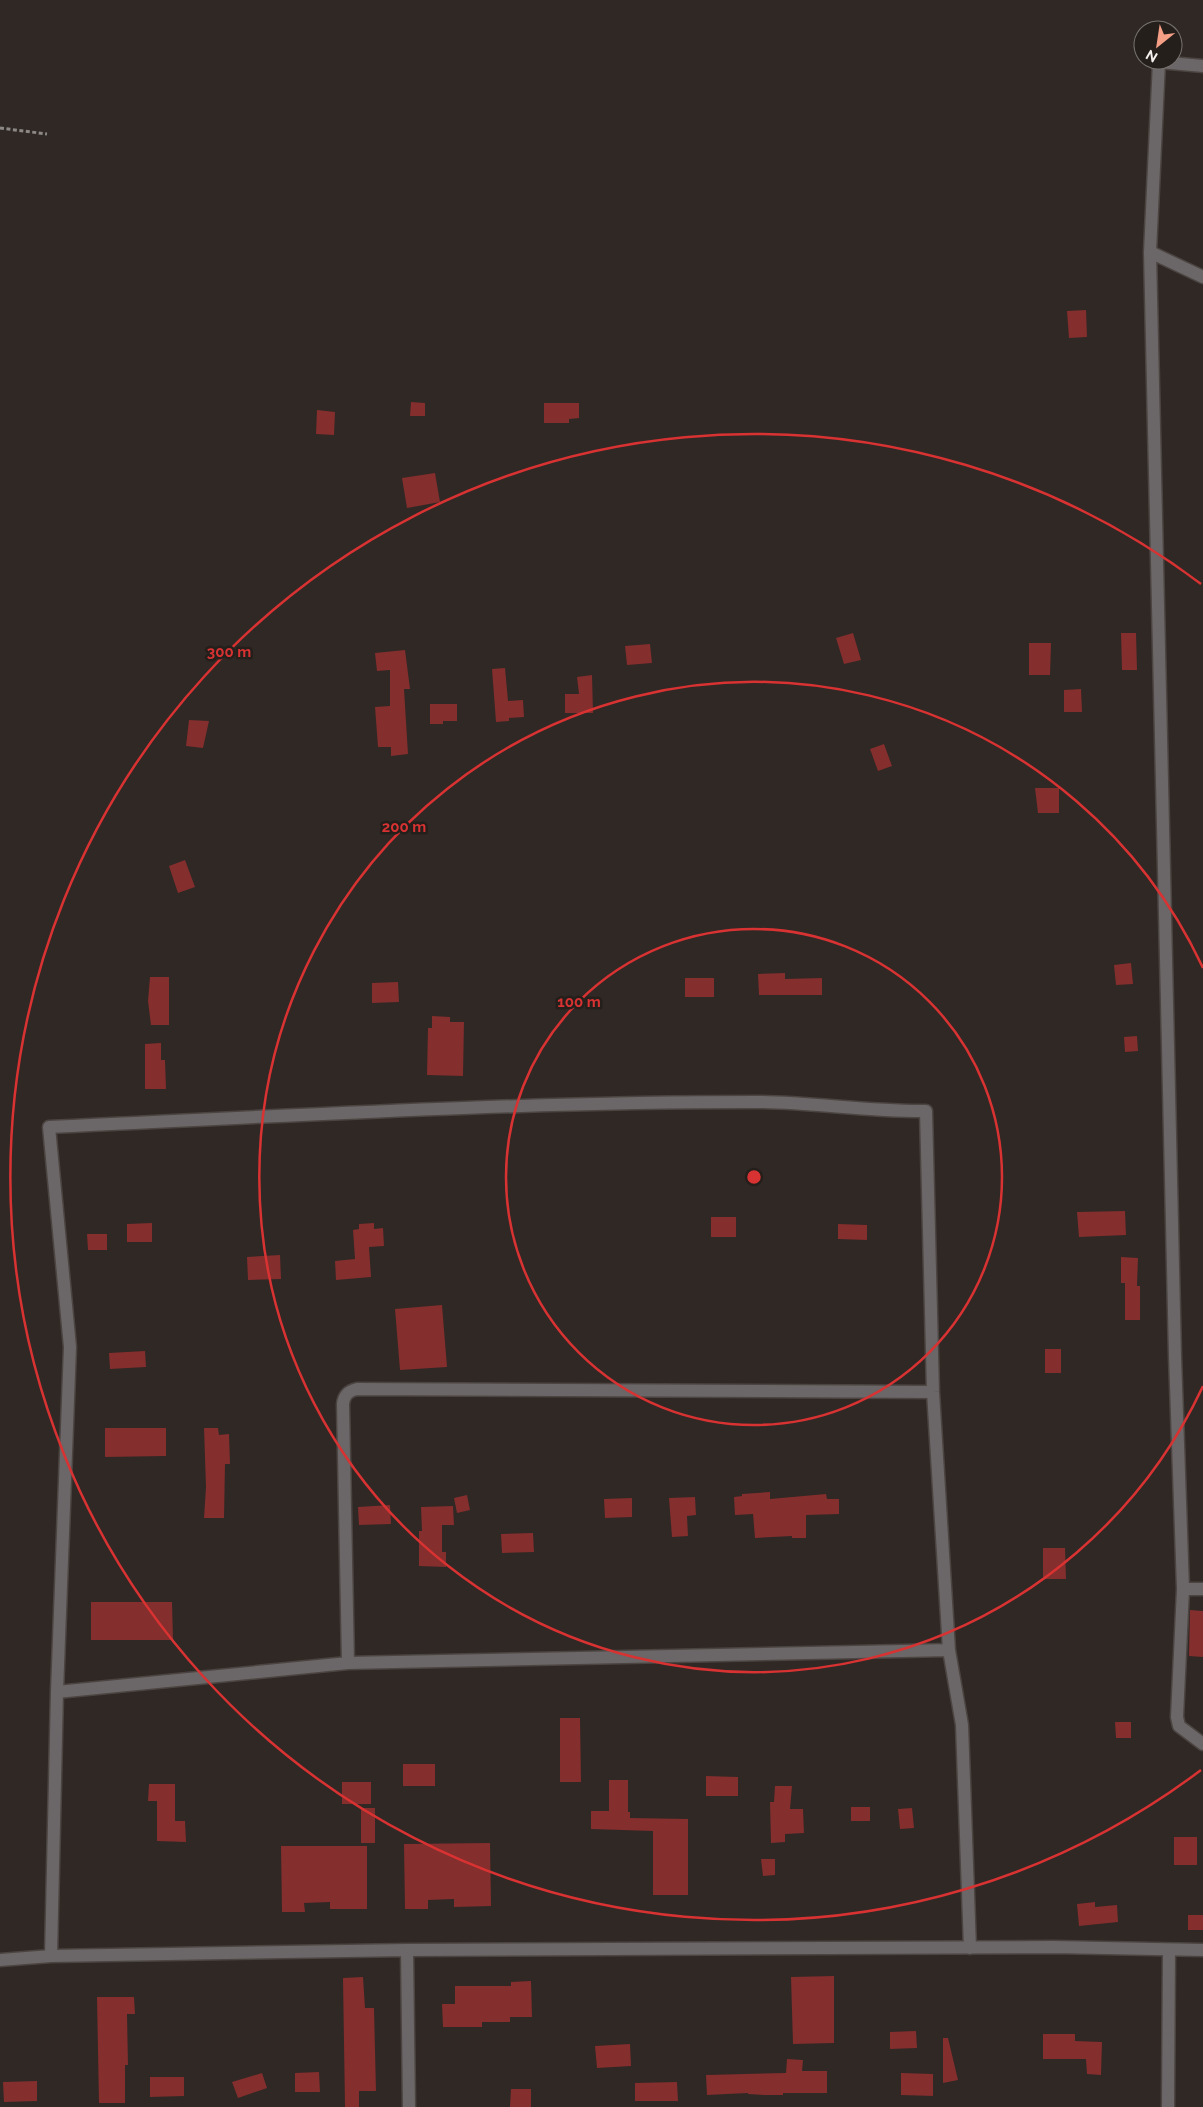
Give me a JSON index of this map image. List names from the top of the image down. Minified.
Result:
{"north":"bottom left","rings":["300 m","200 m","100 m"]}
